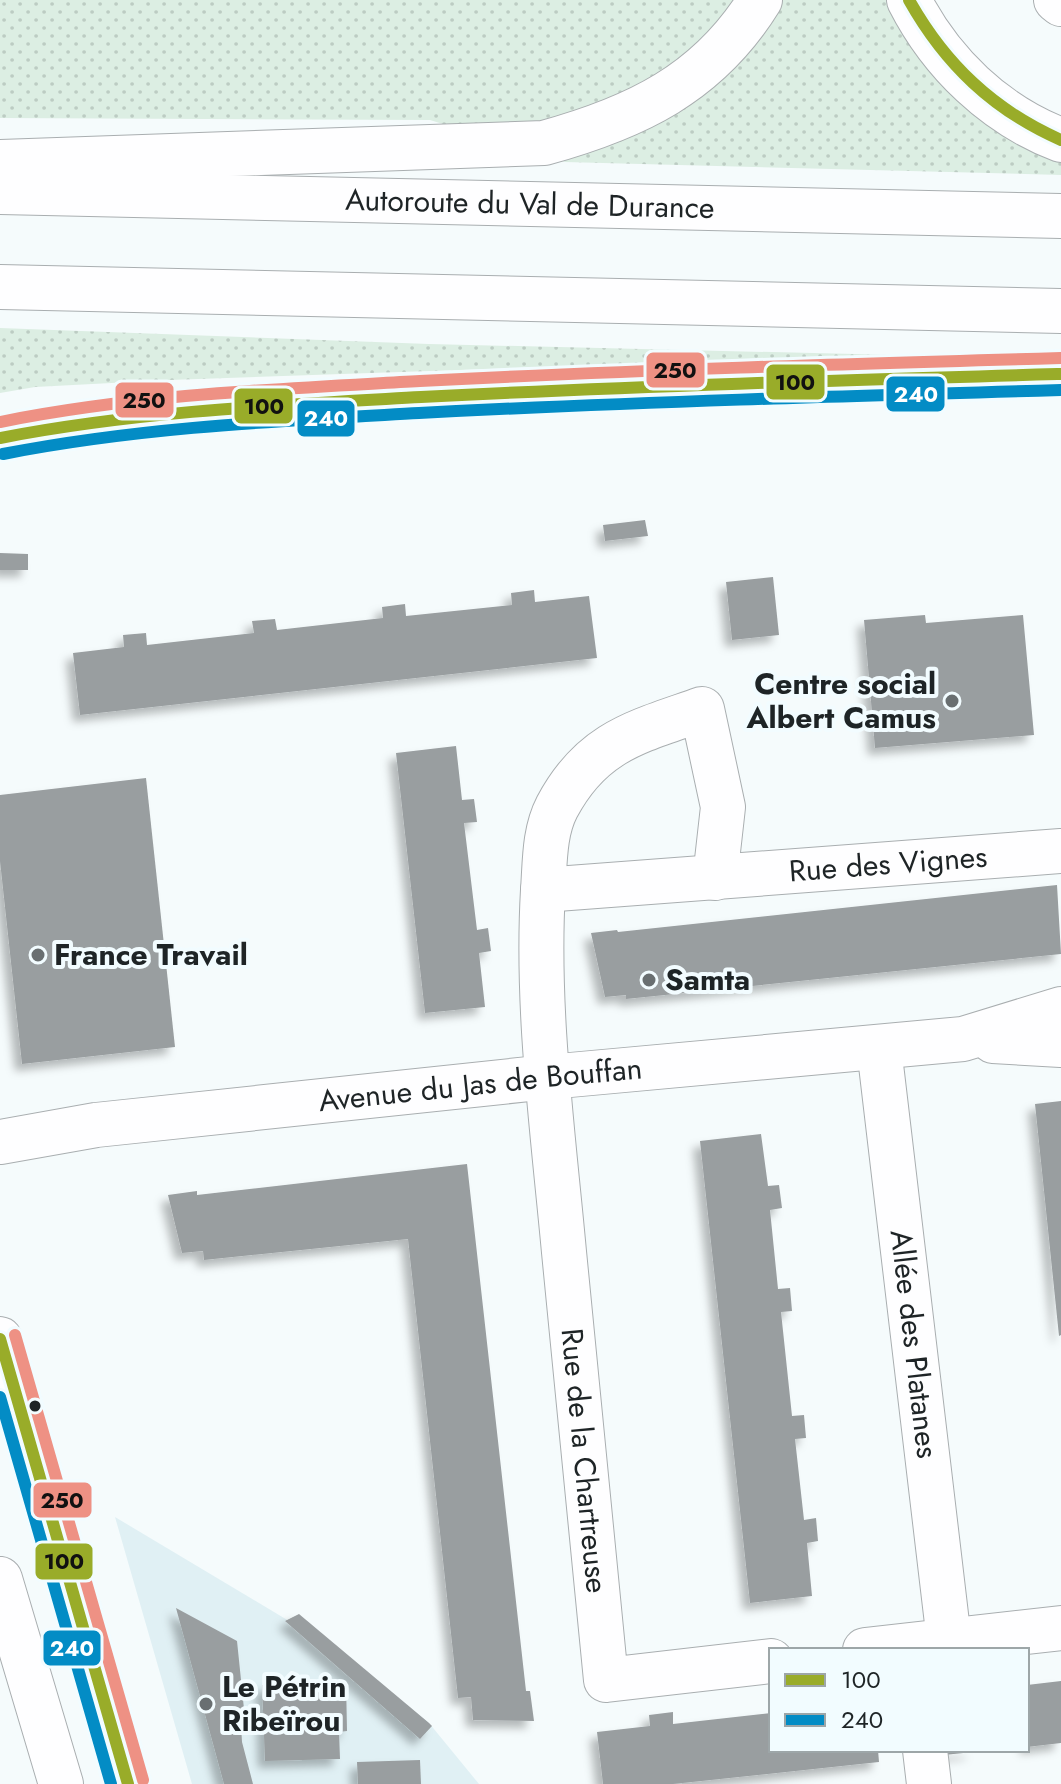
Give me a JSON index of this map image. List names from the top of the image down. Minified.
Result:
{"streets":{"main road":["Autoroute du Val de Durance","Rue des Vignes","Avenue du Jas de Bouffan","Allée des Platanes","Rue de la Chartreuse"]},"crossings":[["Avenue du Jas de Bouffan","Allée des Platanes"],["Avenue du Jas de Bouffan","Rue de la Chartreuse"]],"places":["Centre social Albert Camus","France Travail","Samta","Le Pétrin Ribeïrou"],"lines":["transit line 100","transit line 250","transit line 240"],"legend":["100","240"]}
